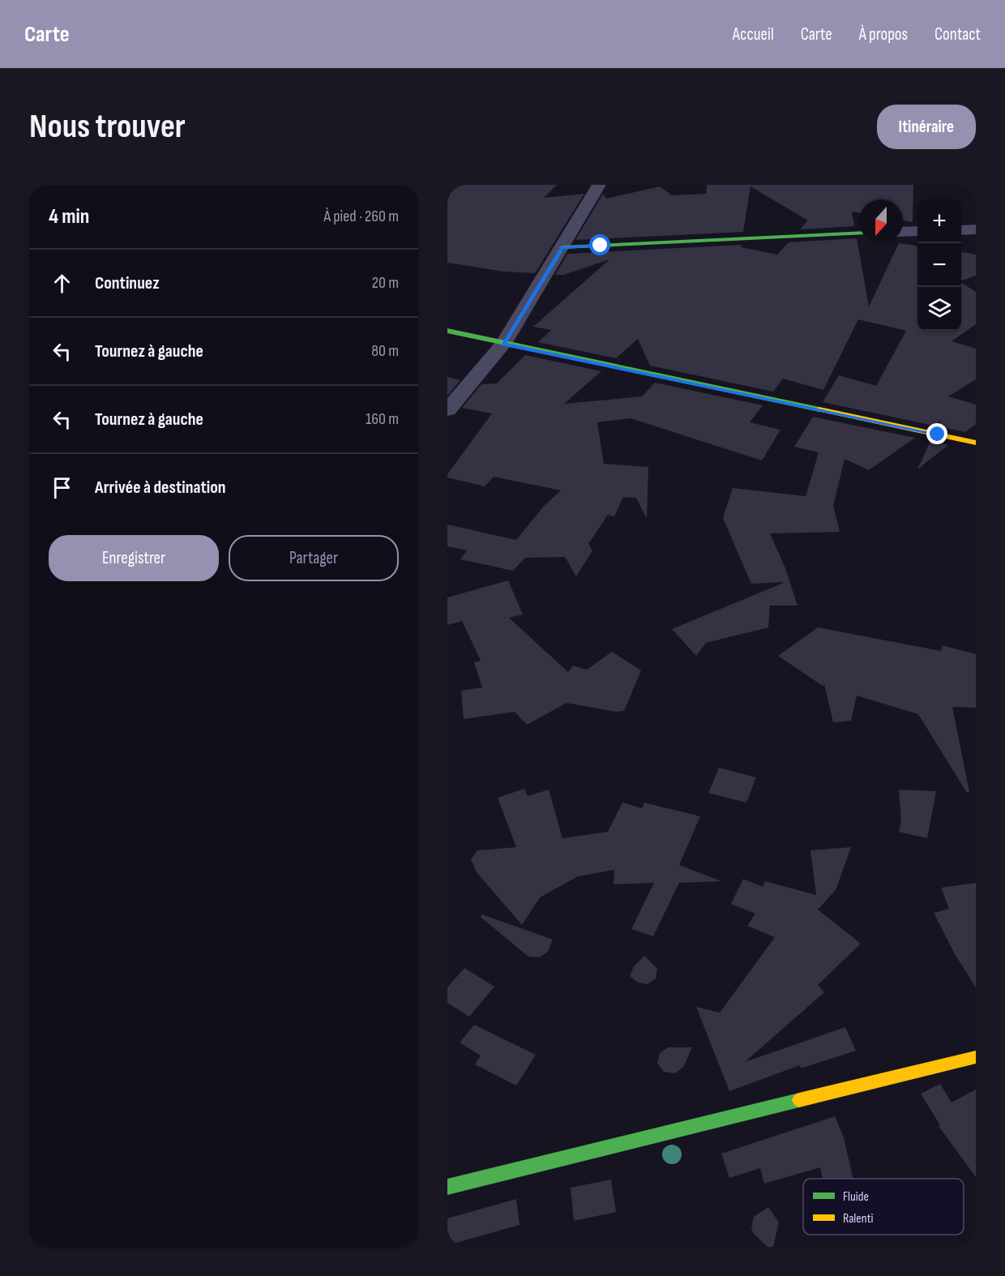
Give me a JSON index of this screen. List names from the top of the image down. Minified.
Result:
{"legend":["Fluide","Ralenti"],"north":"bottom","page":{"header":"Carte","nav":["Accueil","Carte","À propos","Contact"],"buttons":["Itinéraire",["Enregistrer","Partager"]],"title":"Nous trouver","heading":["4 min","À pied · 260 m"],"map_buttons":["+","−"],"list":[["Continuez","20 m"],["Tournez à gauche","80 m"],["Tournez à gauche","160 m"],"Arrivée à destination"]}}
